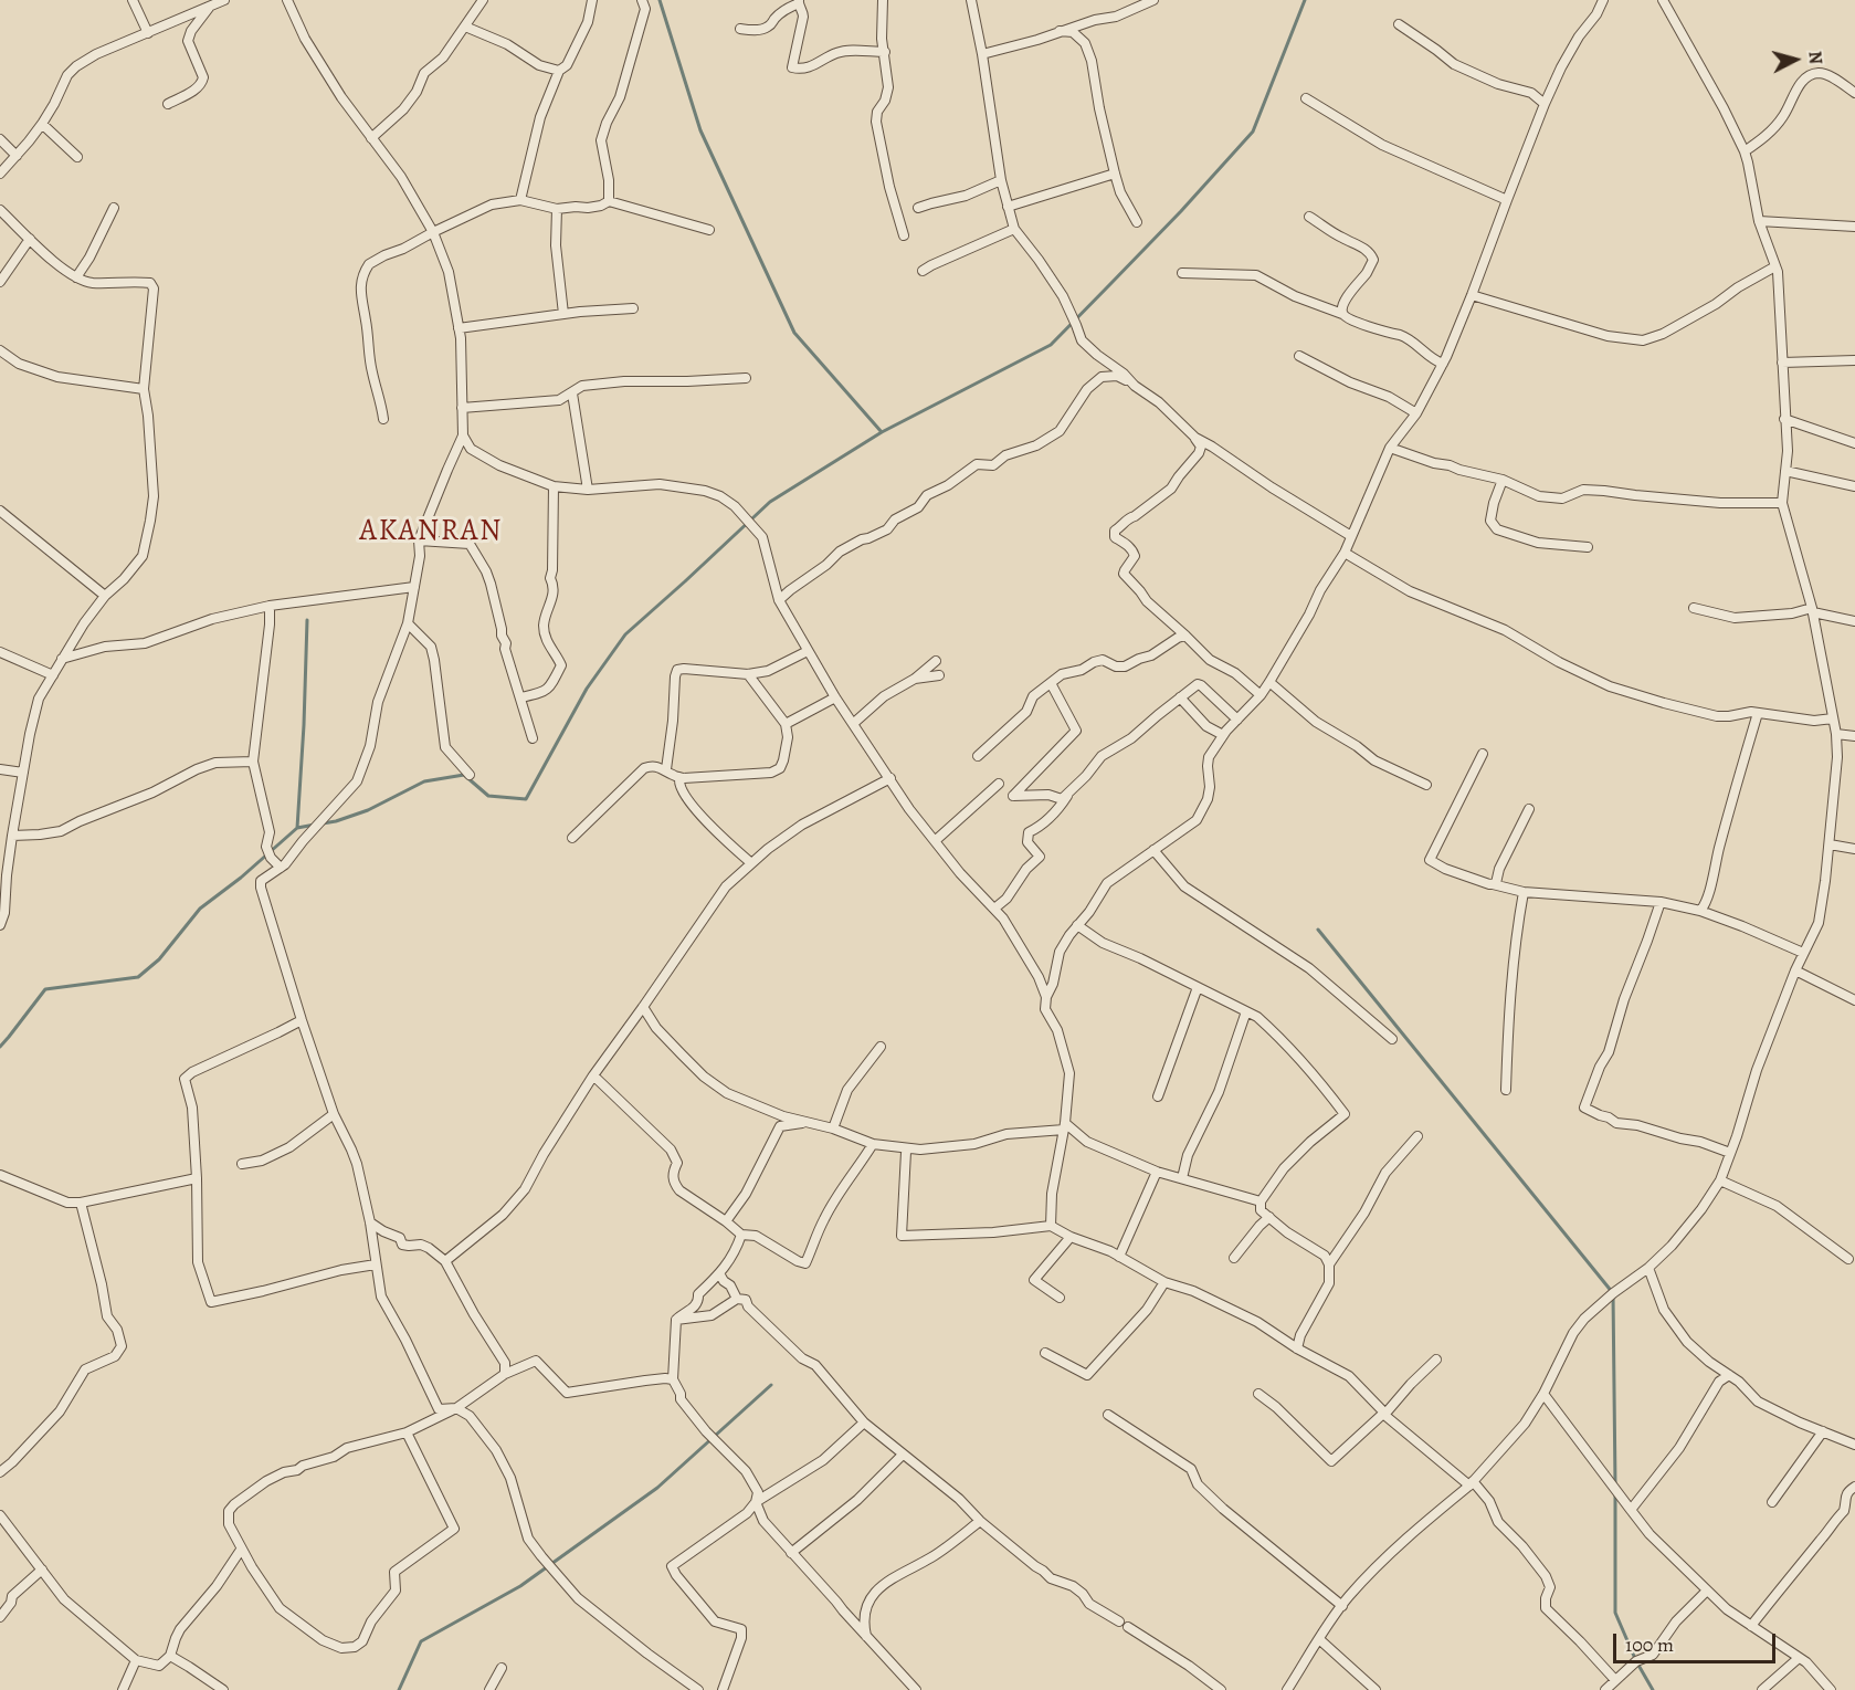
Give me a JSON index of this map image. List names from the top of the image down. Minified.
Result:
{"districts":["AKANRAN"],"scale_bar":"100 m","north":"right"}
